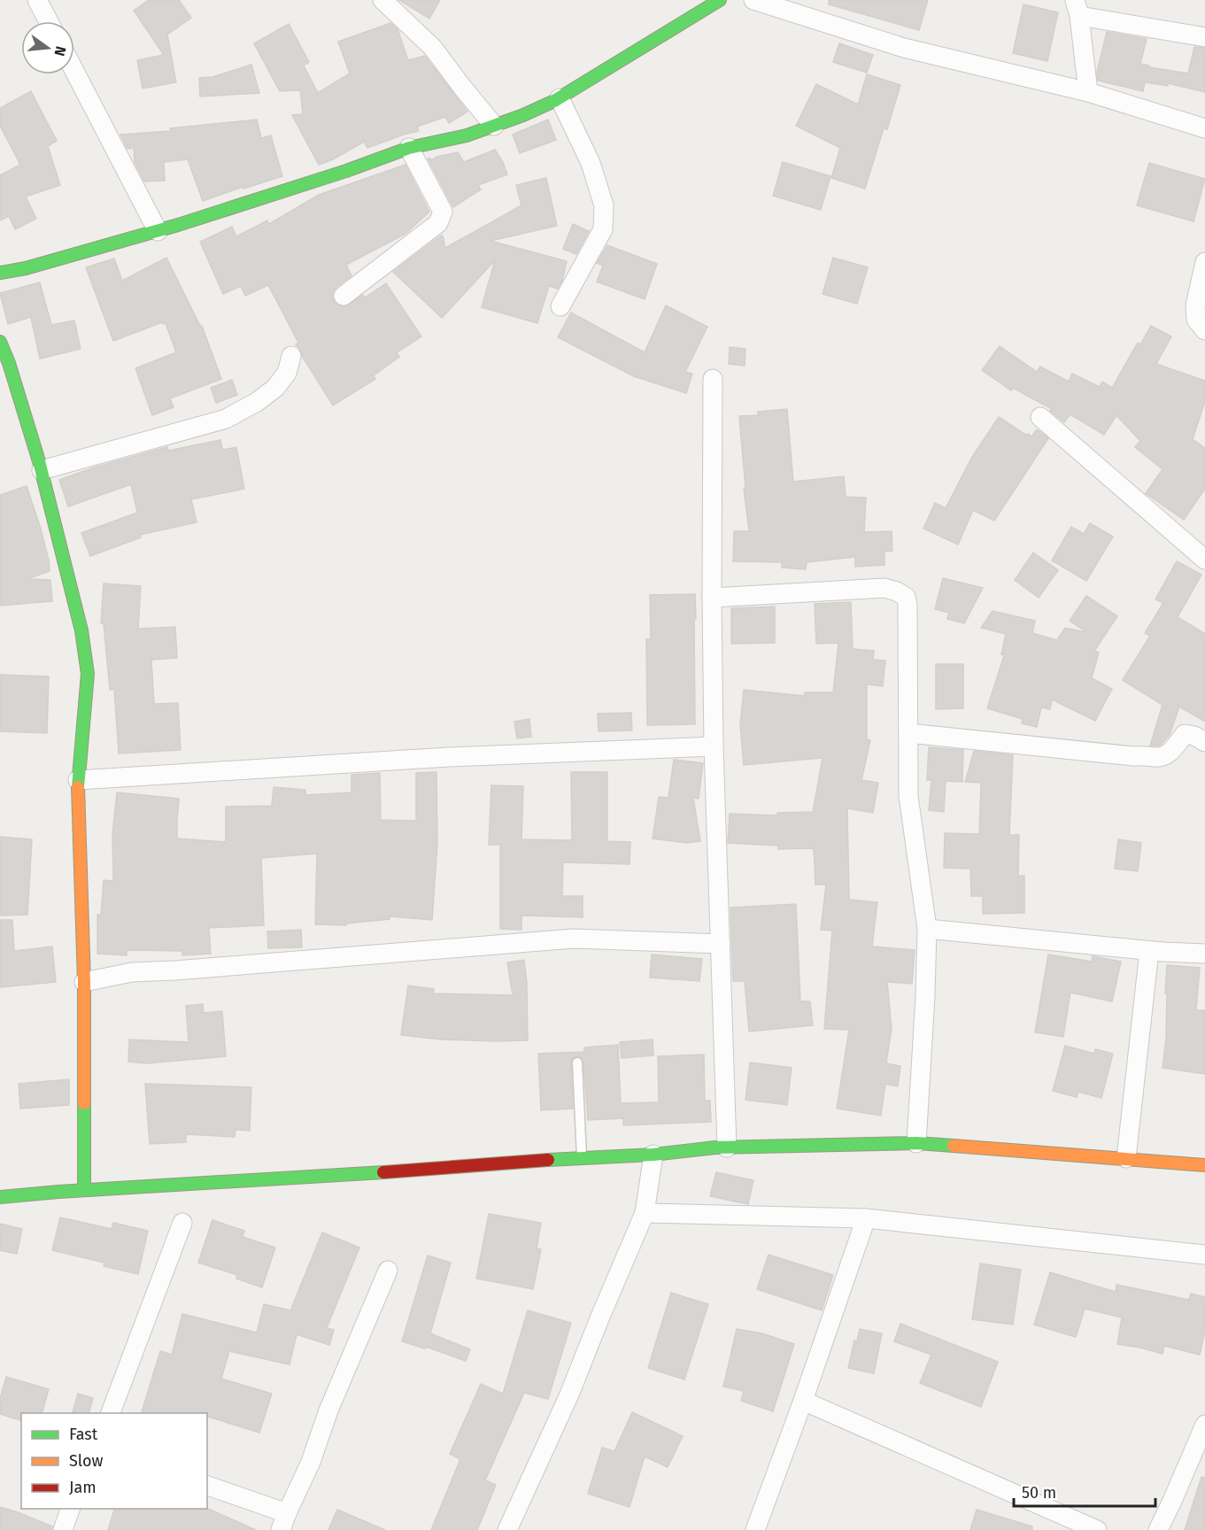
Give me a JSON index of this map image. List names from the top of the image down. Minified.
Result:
{"legend":["Fast","Slow","Jam"],"scale_bar":"50 m","north":"right"}
